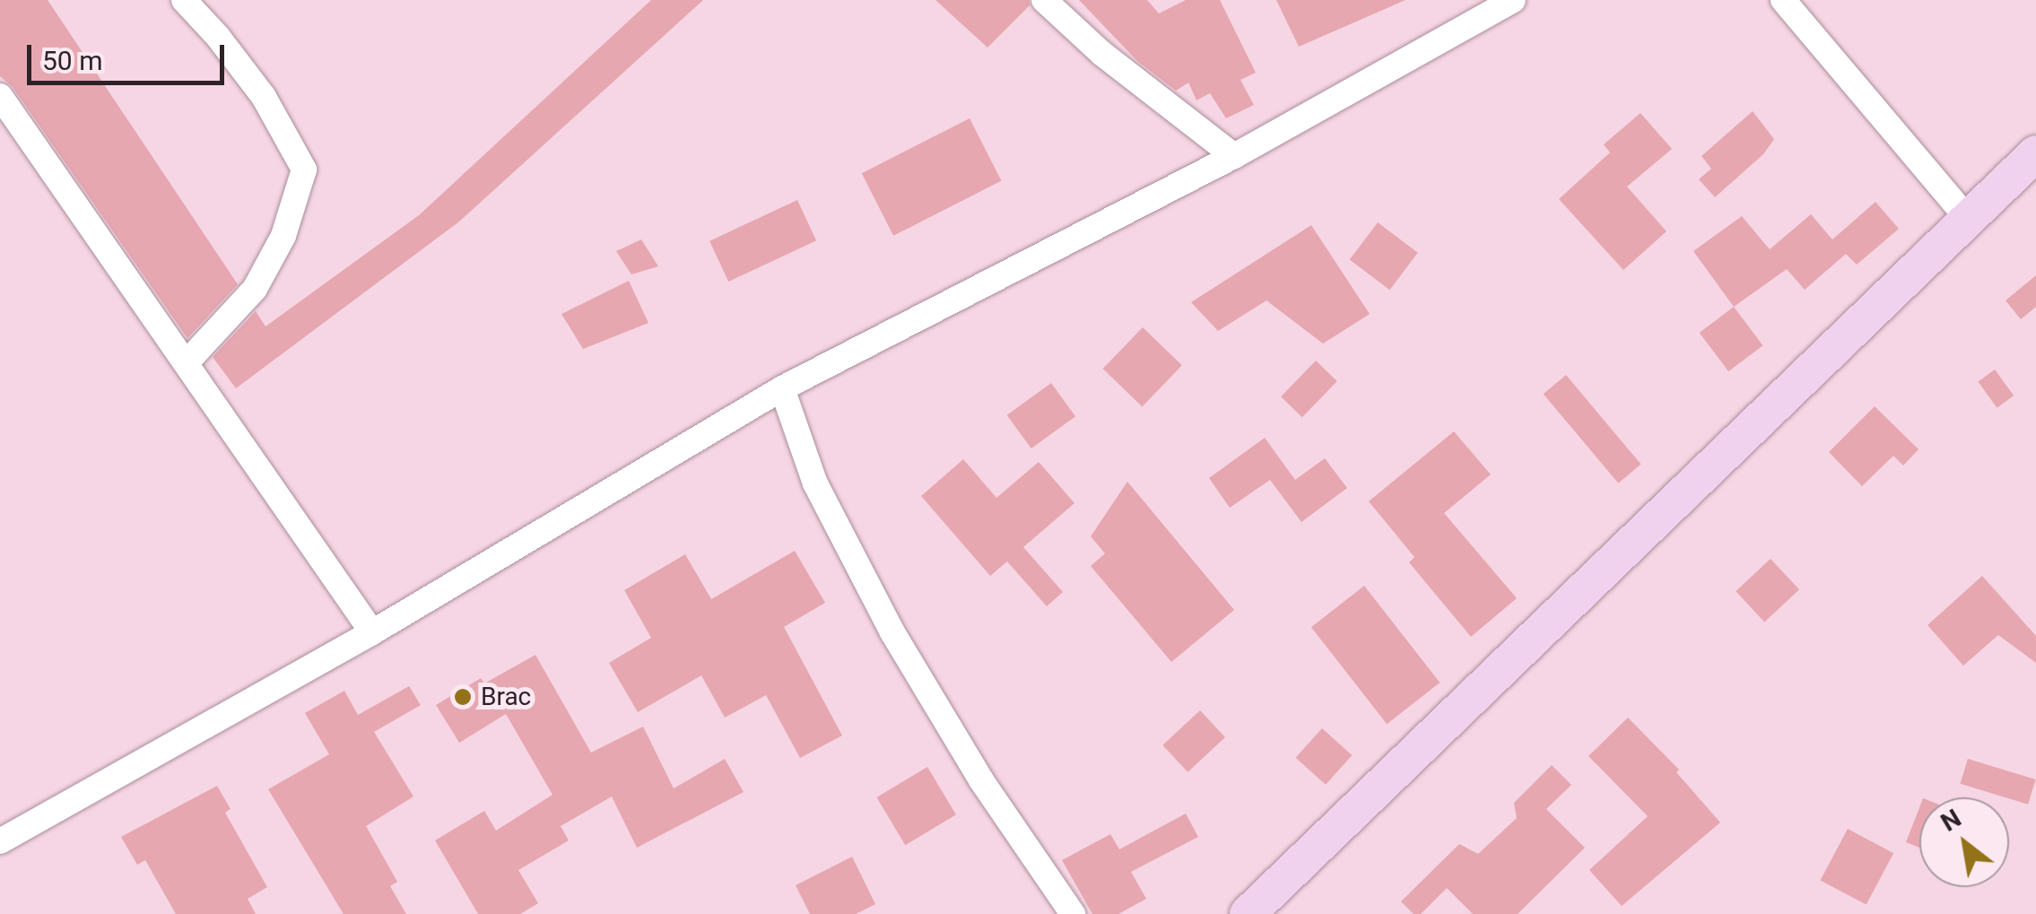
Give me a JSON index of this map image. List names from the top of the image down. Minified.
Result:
{"places":["Brac"],"scale_bar":"50 m","north":"top left"}
